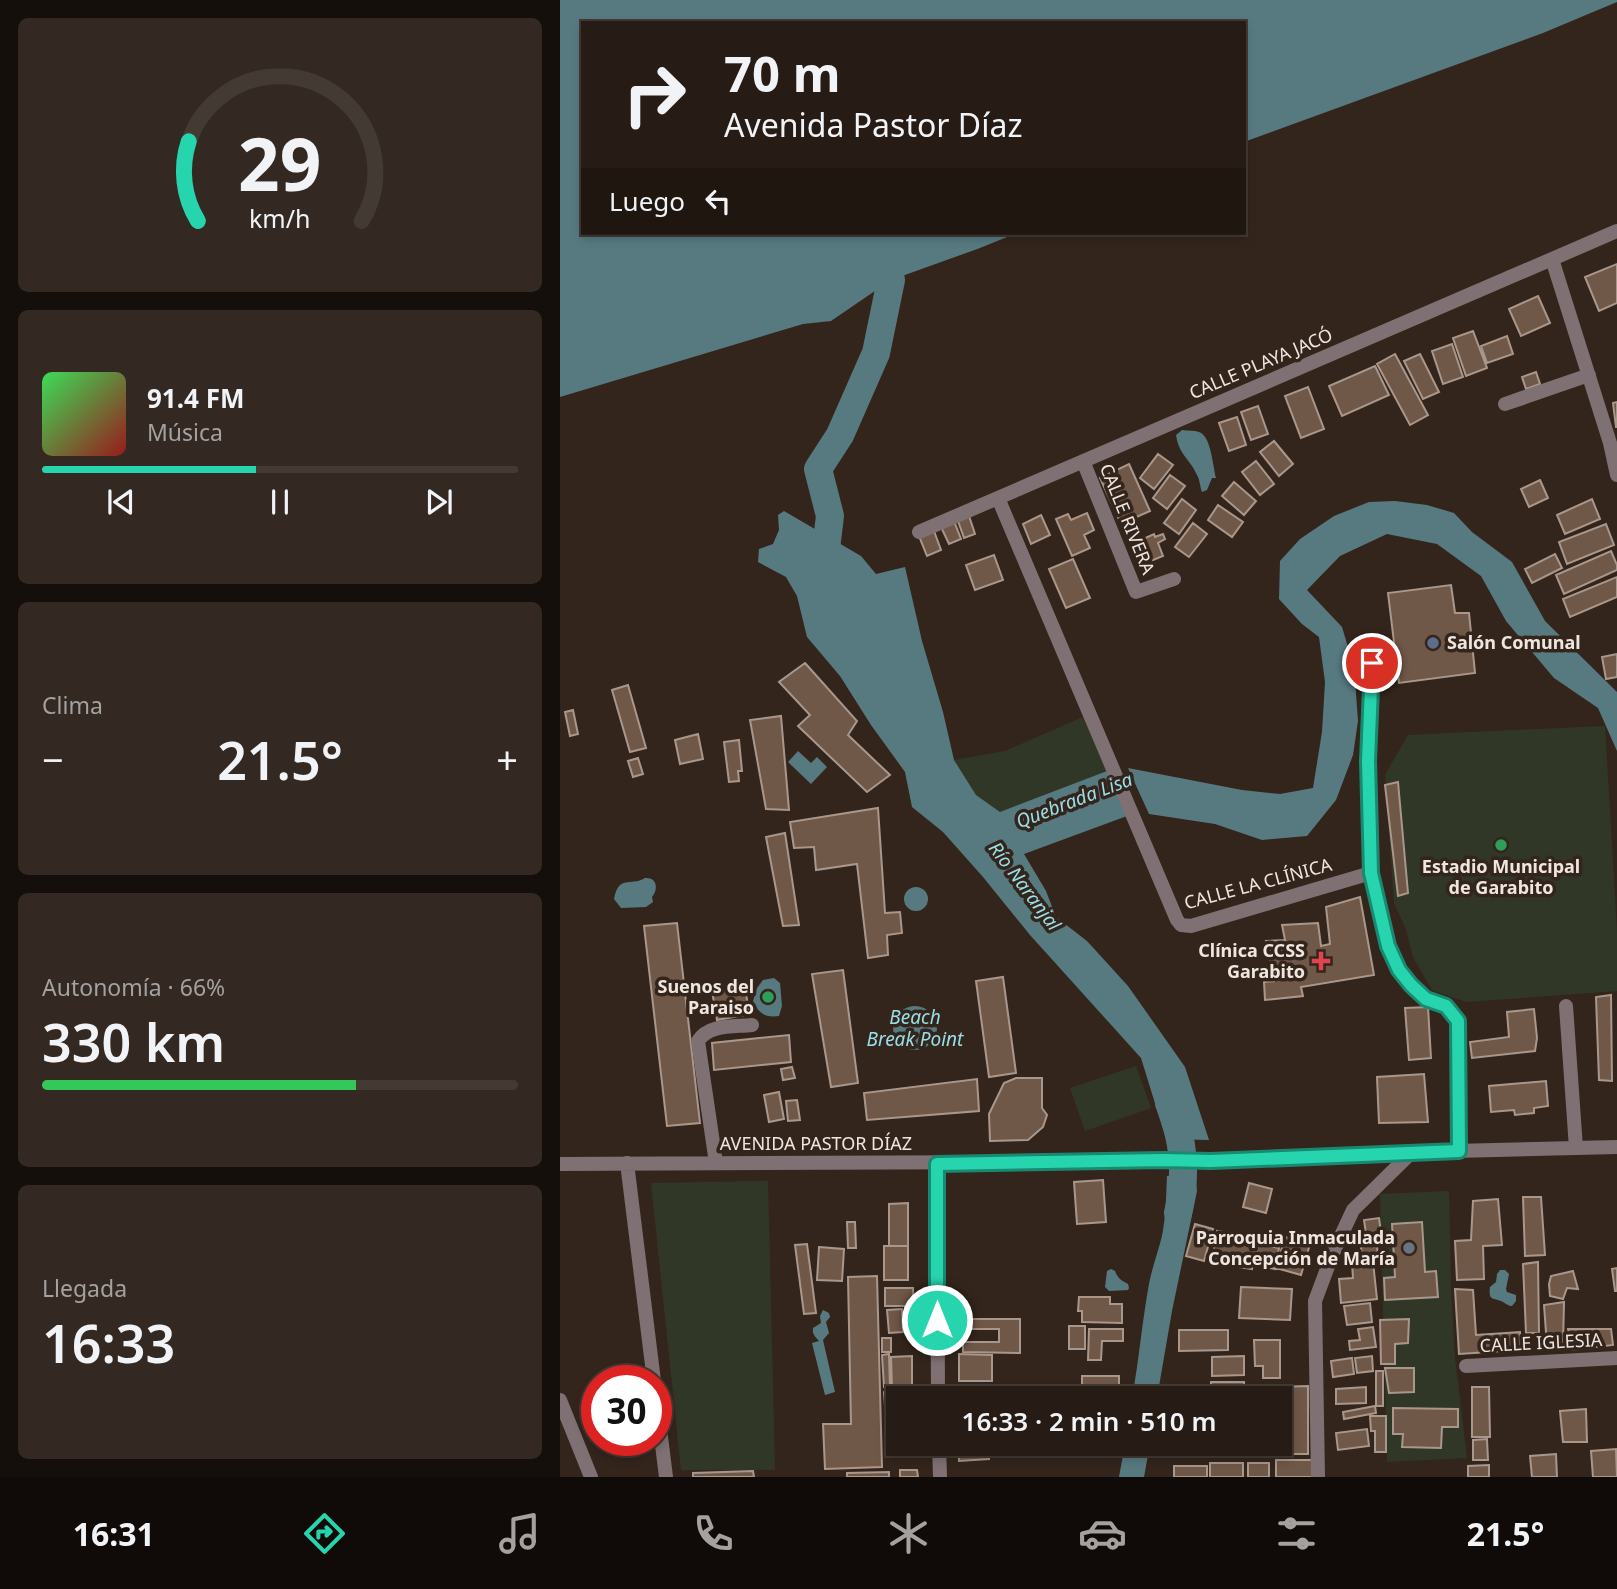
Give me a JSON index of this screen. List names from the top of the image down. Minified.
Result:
{"streets":{"street":["CALLE PLAYA JACÓ","CALLE RIVERA","CALLE LA CLÍNICA","AVENIDA PASTOR DÍAZ","CALLE IGLESIA"]},"crossings":[["CALLE PLAYA JACÓ","CALLE RIVERA"],["CALLE PLAYA JACÓ","CALLE LA CLÍNICA"]],"water":["Quebrada Lisa","Río Naranjal","Beach Break Point"],"places":{"other":["Salón Comunal","Estadio Municipal de Garabito","Suenos del Paraiso","Parroquia Inmaculada Concepción de María"],"health":["Clínica CCSS Garabito"]},"page":{"turn":["70 m","Avenida Pastor Díaz"],"then":"Luego","song":["91.4 FM","Música"],"tile":["Clima",["Autonomía · 66%","330 km"],["Llegada","16:33"]],"heat":["−","21.5°","+"],"limit":"30","trip":"16:33 · 2 min · 510 m","tabs":["16:31","21.5°"],"gauge":["29","km/h"]}}
